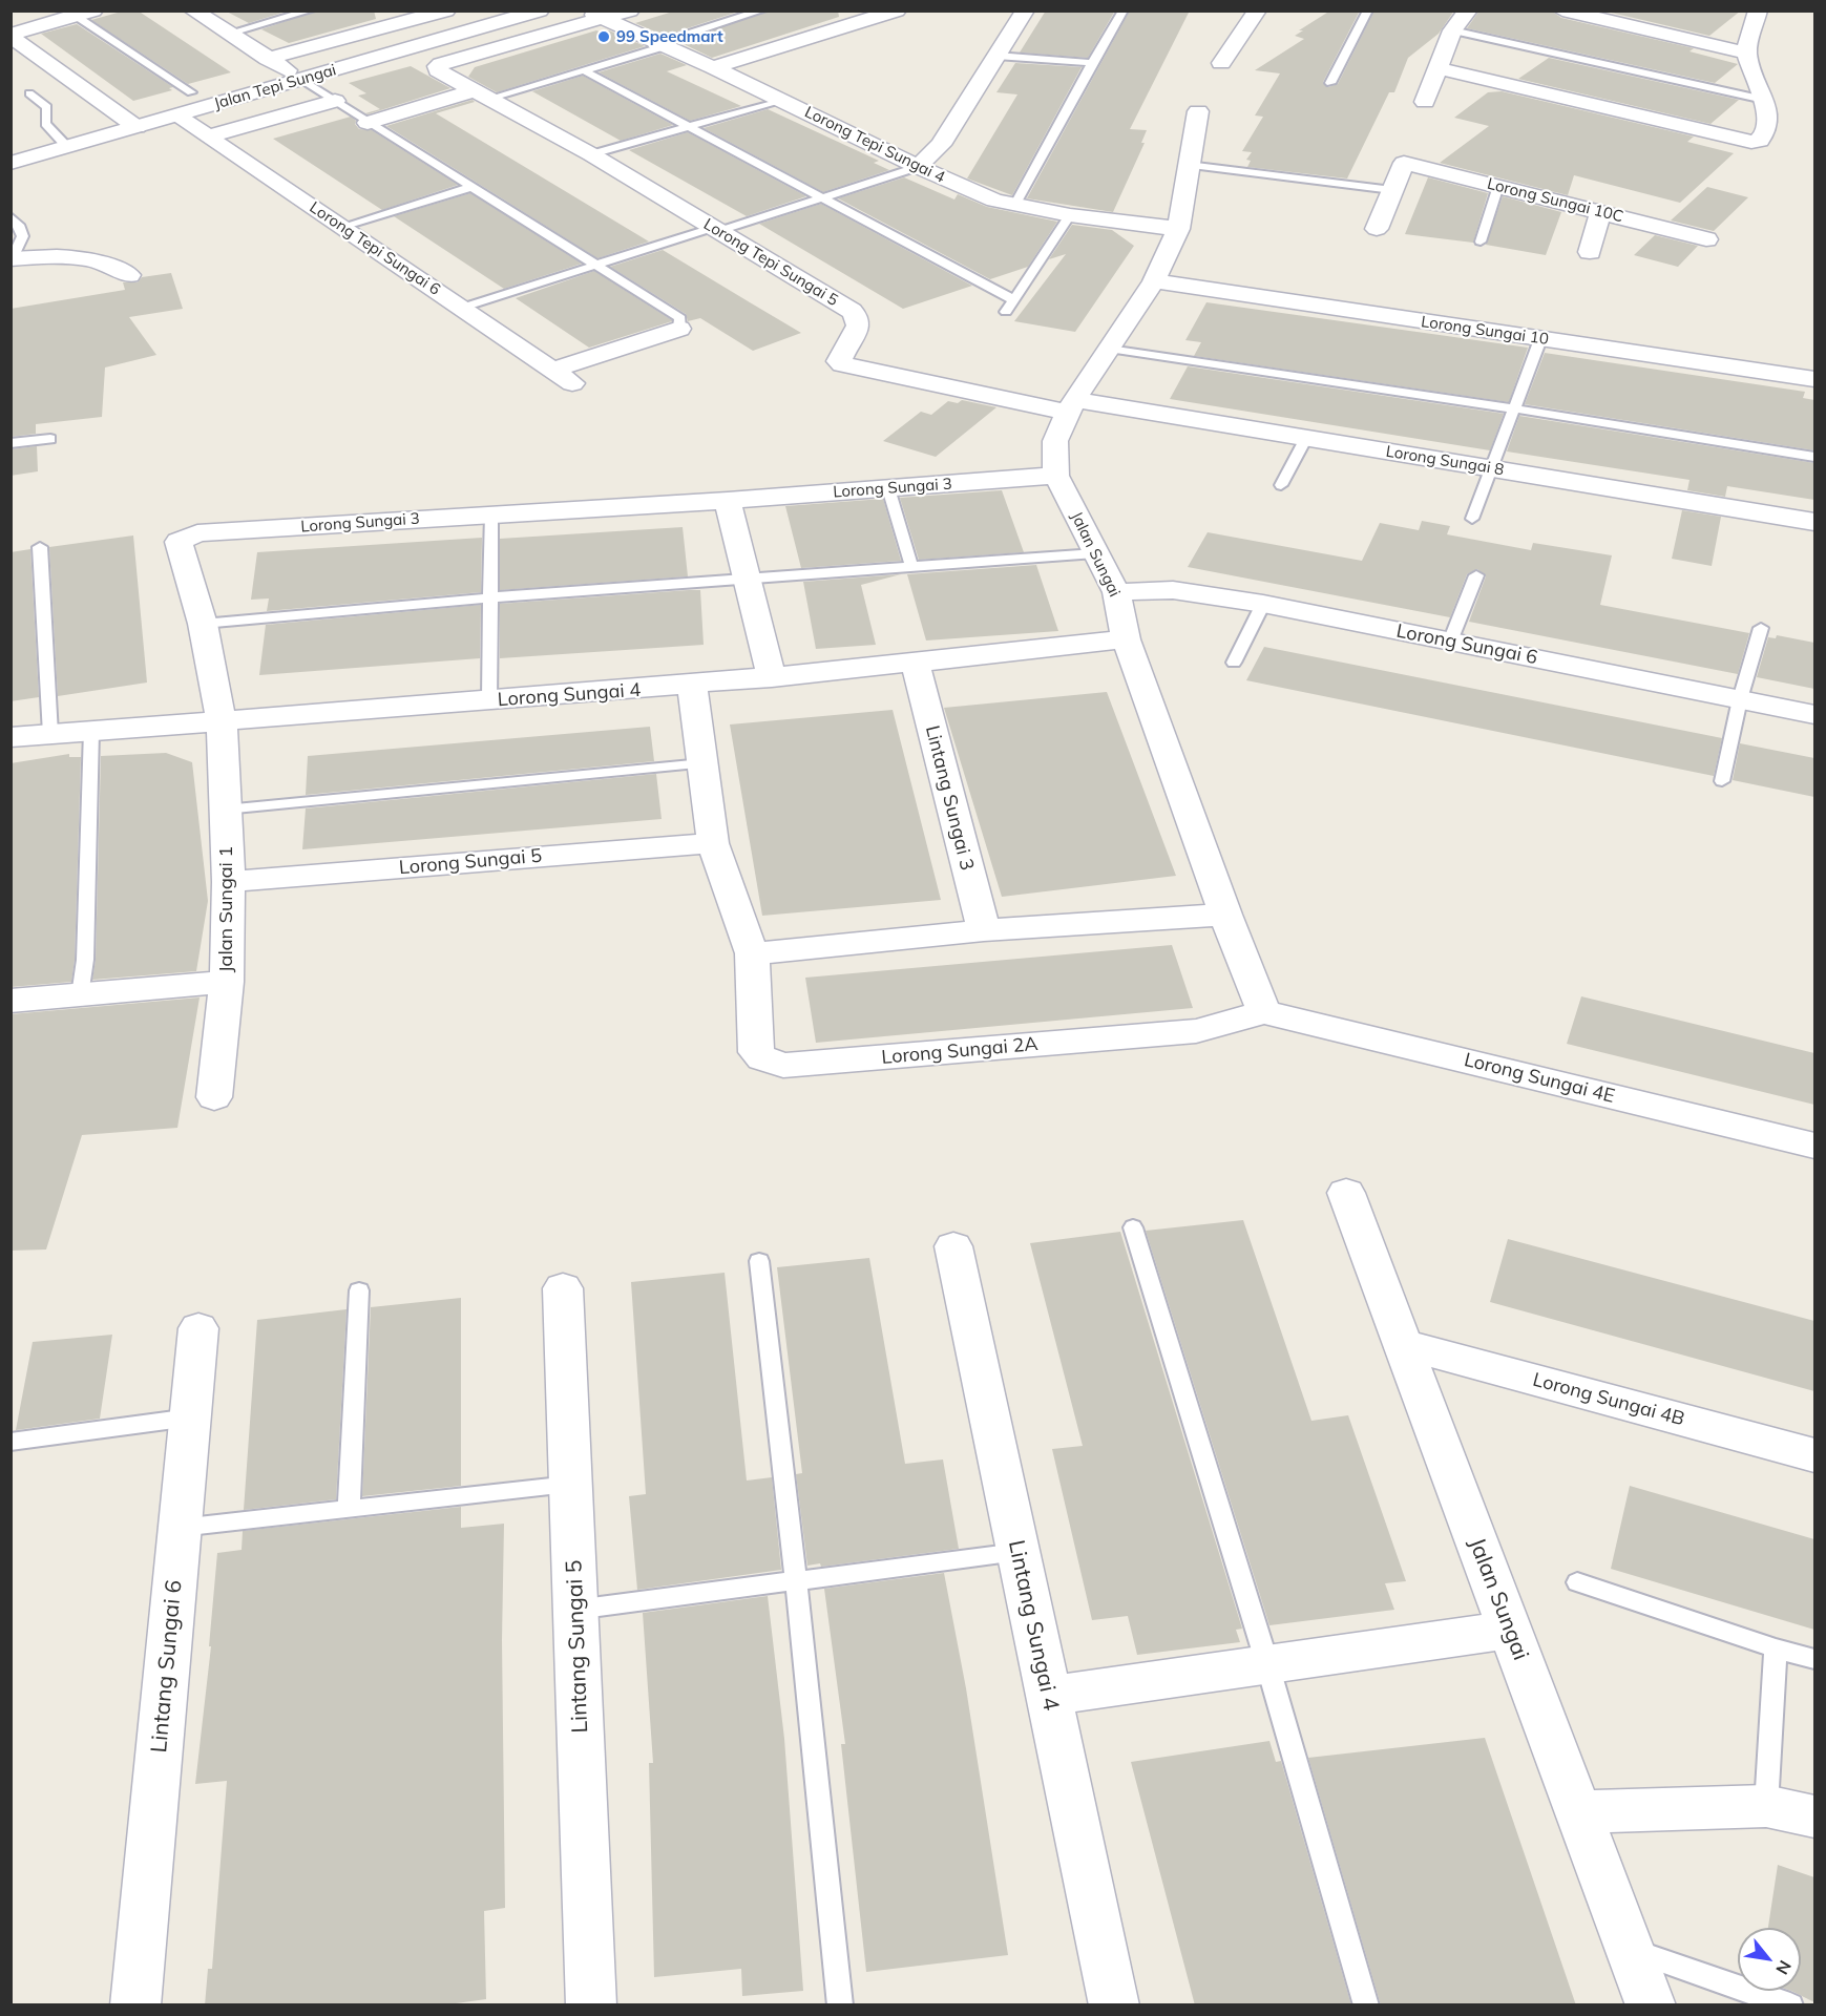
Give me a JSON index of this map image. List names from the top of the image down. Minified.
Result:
{"streets":{"street":["Jalan Tepi Sungai","Lorong Tepi Sungai 4","Lorong Sungai 10C","Lorong Tepi Sungai 6","Lorong Tepi Sungai 5","Lorong Sungai 10","Lorong Sungai 8","Lorong Sungai 3","Jalan Sungai","Lorong Sungai 6","Lorong Sungai 4","Lintang Sungai 3","Lorong Sungai 5","Jalan Sungai 1","Lorong Sungai 2A","Lorong Sungai 4E","Lorong Sungai 4B","Lintang Sungai 4","Lintang Sungai 5","Lintang Sungai 6"]},"crossings":[["Jalan Tepi Sungai","Lorong Tepi Sungai 6"],["Lorong Tepi Sungai 4","Lorong Tepi Sungai 5"],["Lorong Tepi Sungai 4","Jalan Sungai"],["Lorong Tepi Sungai 5","Lorong Sungai 8"],["Lorong Tepi Sungai 5","Jalan Sungai"],["Lorong Sungai 10","Jalan Sungai"],["Lorong Sungai 8","Jalan Sungai"],["Lorong Sungai 3","Jalan Sungai"],["Lorong Sungai 3","Lorong Sungai 4"],["Lorong Sungai 3","Jalan Sungai 1"],["Jalan Sungai","Lorong Sungai 6"],["Jalan Sungai","Lorong Sungai 4"],["Jalan Sungai","Lorong Sungai 2A"],["Jalan Sungai","Lorong Sungai 4E"],["Jalan Sungai","Lorong Sungai 4B"],["Lorong Sungai 4","Lintang Sungai 3"],["Lorong Sungai 4","Jalan Sungai 1"],["Lorong Sungai 4","Lorong Sungai 2A"],["Lorong Sungai 5","Jalan Sungai 1"],["Lorong Sungai 5","Lorong Sungai 2A"],["Lorong Sungai 2A","Lorong Sungai 4E"]],"places":["99 Speedmart"],"north":"bottom right"}
